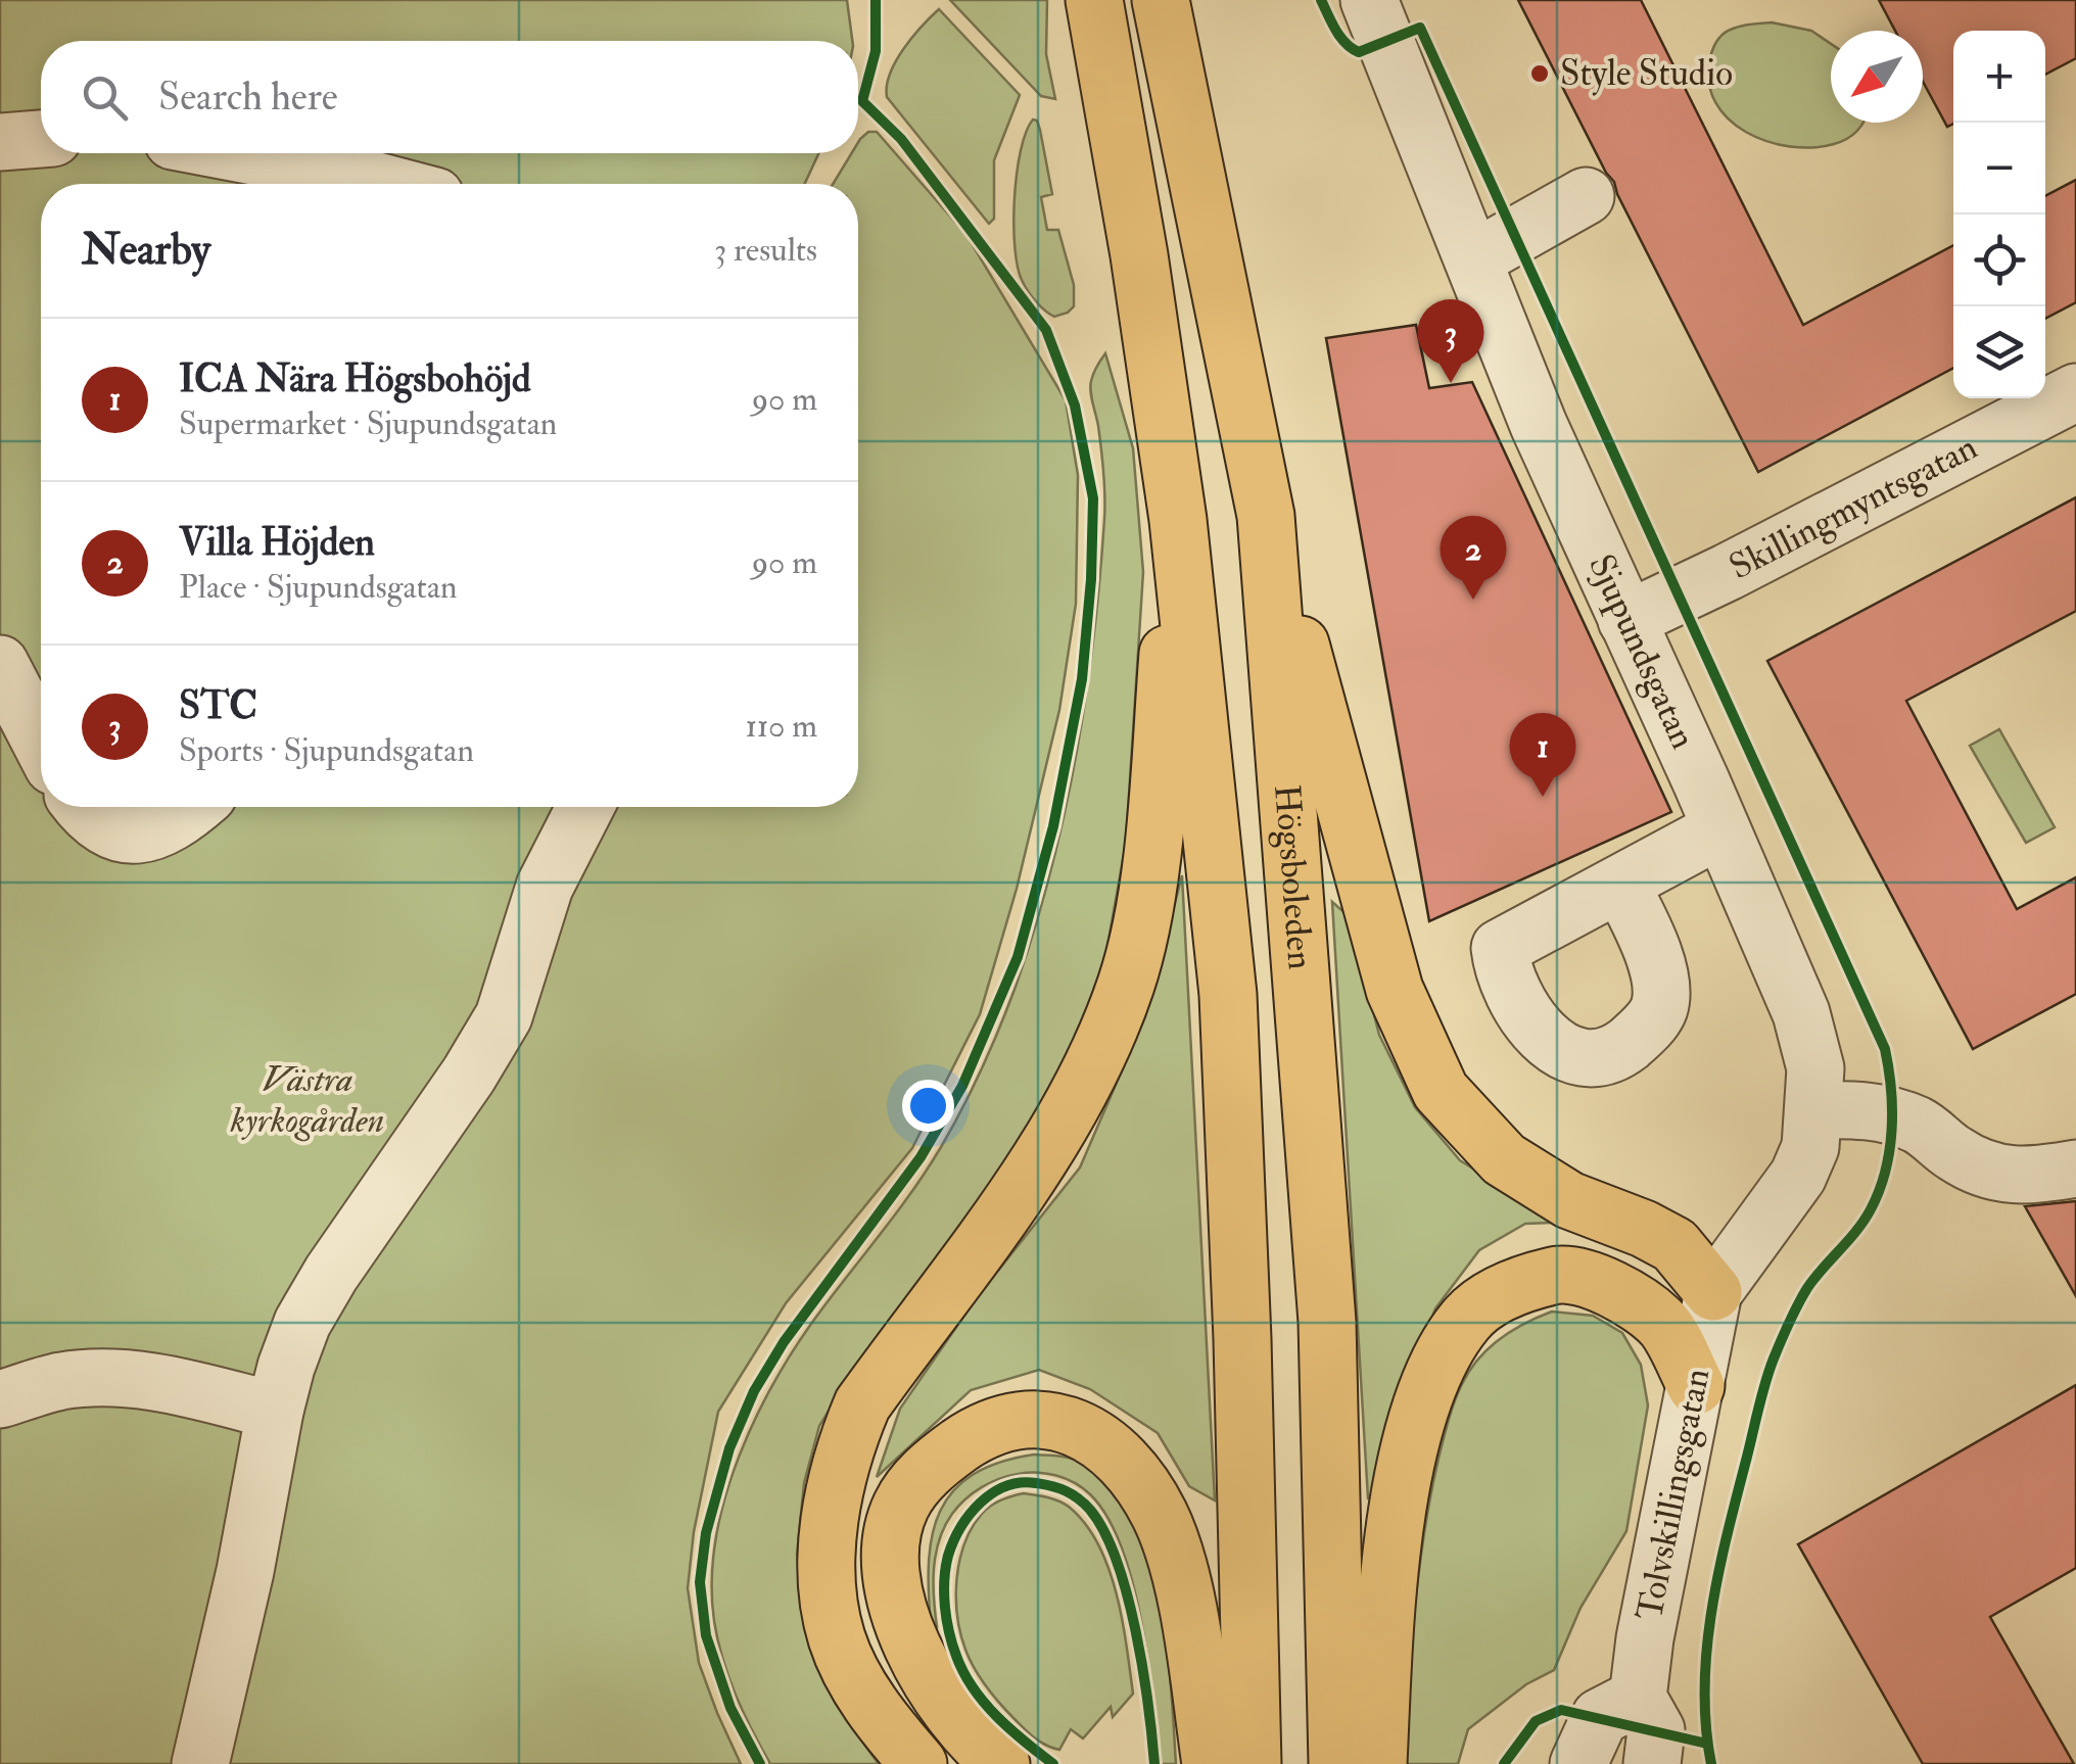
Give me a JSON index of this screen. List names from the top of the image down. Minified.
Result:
{"streets":{"main road":["Högsboleden"],"street":["Skillingmyntsgatan","Sjupundsgatan","Tolvskillingsgatan"]},"crossings":[["Skillingmyntsgatan","Sjupundsgatan"],["Sjupundsgatan","Tolvskillingsgatan"]],"parks":["Västra kyrkogården"],"places":["Style Studio"],"north":"bottom left","page":{"map_buttons":["+","−"],"search":"Search here","heading":["Nearby","3 results"],"pins":["3","2","1"],"list":[{"mark":"1","name":"ICA Nära Högsbohöjd","note":"Supermarket · Sjupundsgatan","value":"90 m"},{"mark":"2","name":"Villa Höjden","note":"Place · Sjupundsgatan","value":"90 m"},{"mark":"3","name":"STC","note":"Sports · Sjupundsgatan","value":"110 m"}]}}
